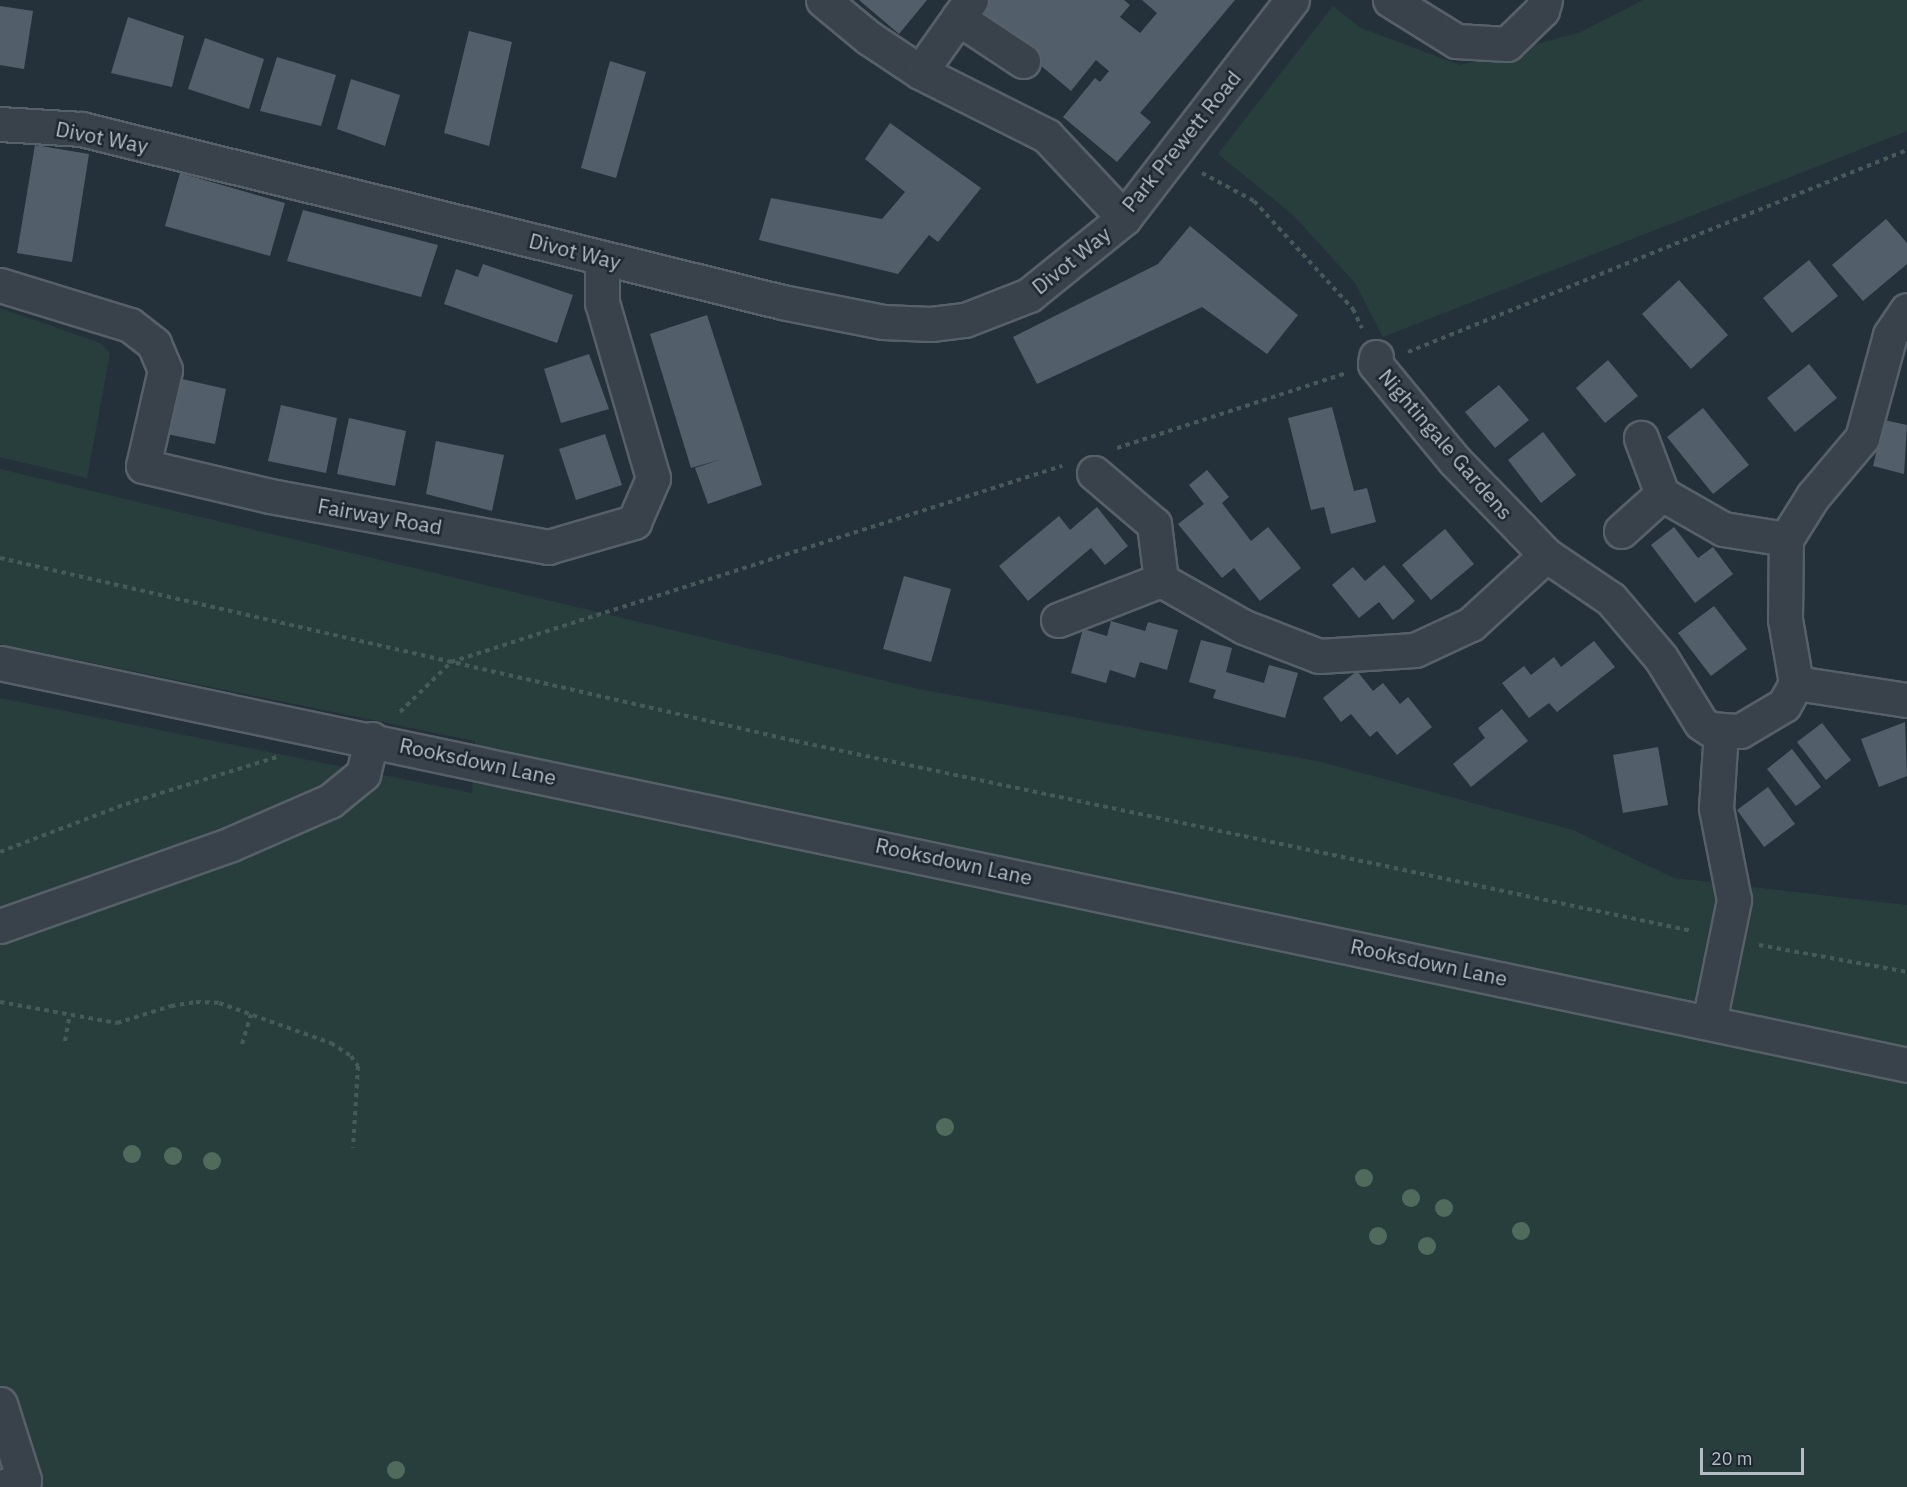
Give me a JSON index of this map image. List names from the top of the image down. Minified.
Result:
{"streets":{"street":["Divot Way","Park Prewett Road","Nightingale Gardens","Fairway Road","Rooksdown Lane"]},"crossings":[["Divot Way","Park Prewett Road"],["Divot Way","Fairway Road"]],"scale_bar":"20 m"}
